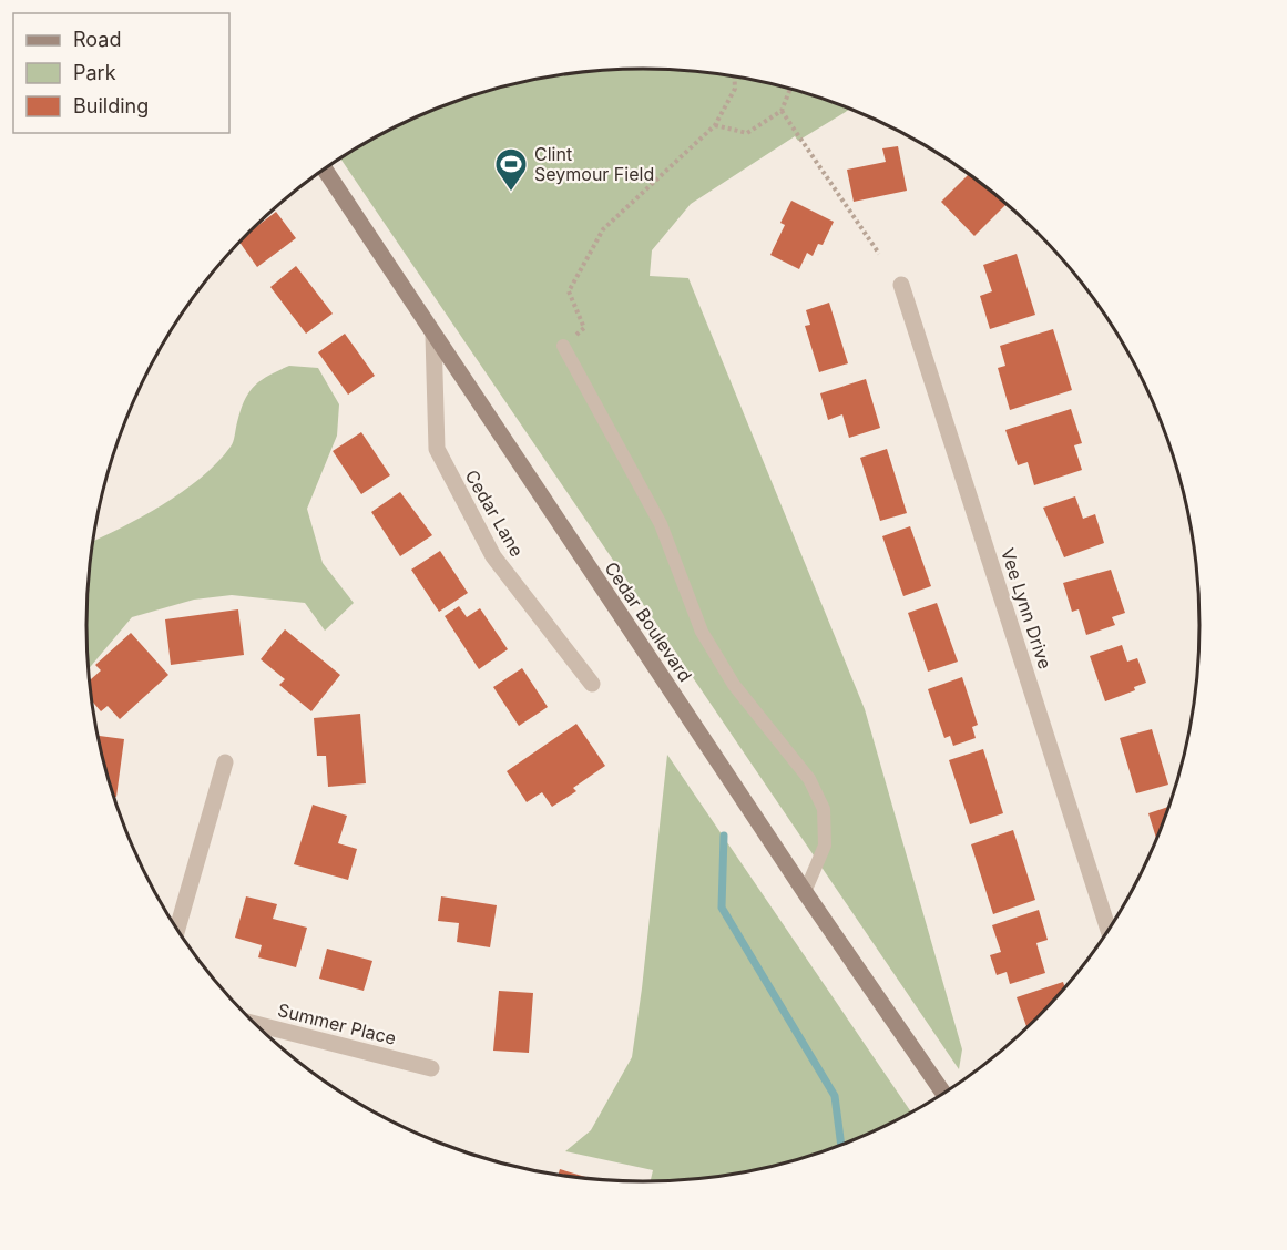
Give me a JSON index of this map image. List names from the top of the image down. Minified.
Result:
{"streets":{"street":["Cedar Lane","Vee Lynn Drive","Cedar Boulevard","Summer Place"]},"crossings":[["Cedar Lane","Cedar Boulevard"]],"places":{"sports":["Clint Seymour Field"]},"legend":["Road","Park","Building"]}
